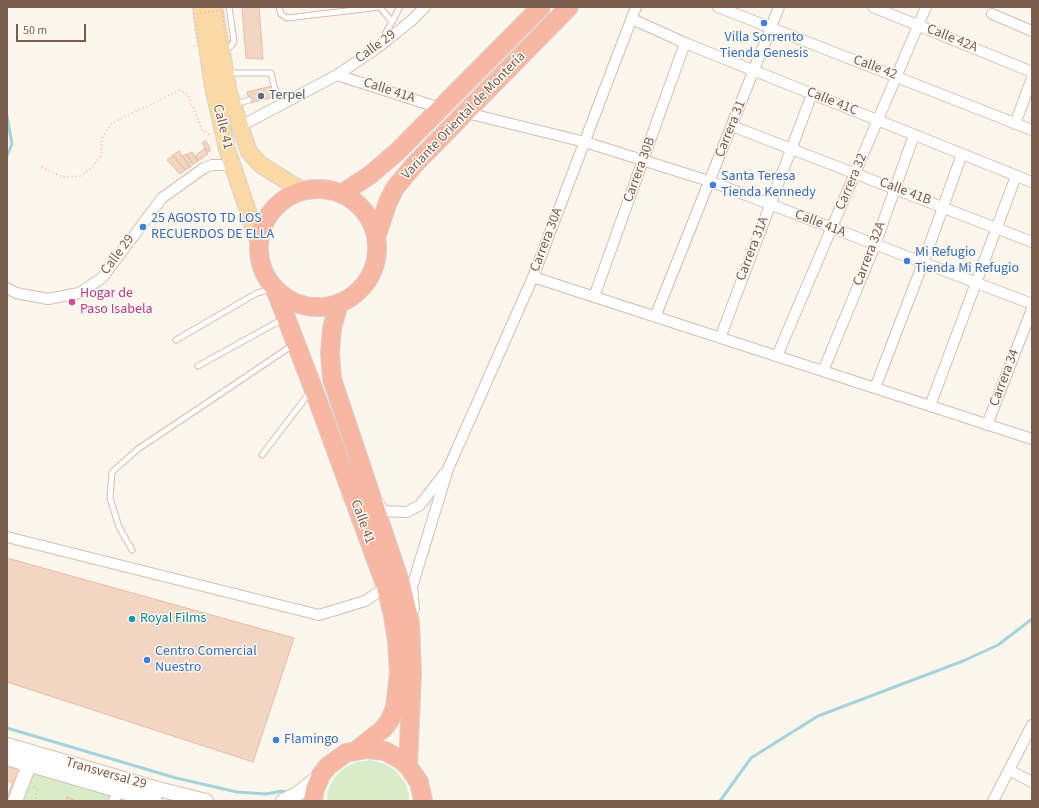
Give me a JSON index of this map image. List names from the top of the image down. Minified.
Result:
{"streets":{"highway":["Variante Oriental de Montería","Calle 41"],"main road":["Transversal 29"],"street":["Calle 42A","Calle 29","Calle 42","Calle 41A","Calle 41C","Carrera 31","Carrera 30B","Carrera 32","Calle 41B","Carrera 30A","Carrera 31A","Carrera 32A","Carrera 34"]},"crossings":[["Calle 42A","Carrera 32"],["Calle 29","Calle 41A"],["Calle 29","Calle 41"],["Calle 42","Carrera 31"],["Calle 42","Carrera 32"],["Calle 41A","Variante Oriental de Montería"],["Calle 41A","Carrera 31"],["Calle 41A","Carrera 30B"],["Calle 41A","Carrera 32"],["Calle 41A","Carrera 30A"],["Calle 41A","Carrera 31A"],["Calle 41A","Carrera 32A"],["Calle 41C","Carrera 31"],["Calle 41C","Carrera 30B"],["Calle 41C","Carrera 32"],["Calle 41C","Carrera 30A"],["Calle 41C","Carrera 31A"],["Calle 41C","Carrera 32A"],["Variante Oriental de Montería","Calle 41"],["Carrera 31","Calle 41B"],["Carrera 32","Calle 41B"],["Calle 41B","Carrera 31A"],["Calle 41B","Carrera 32A"]],"places":["Villa Sorrento Tienda Genesis","Terpel","Santa Teresa Tienda Kennedy","25 AGOSTO TD LOS RECUERDOS DE ELLA","Mi Refugio Tienda Mi Refugio","Hogar de Paso Isabela","Royal Films","Centro Comercial Nuestro","Flamingo"],"scale_bar":"50 m"}
